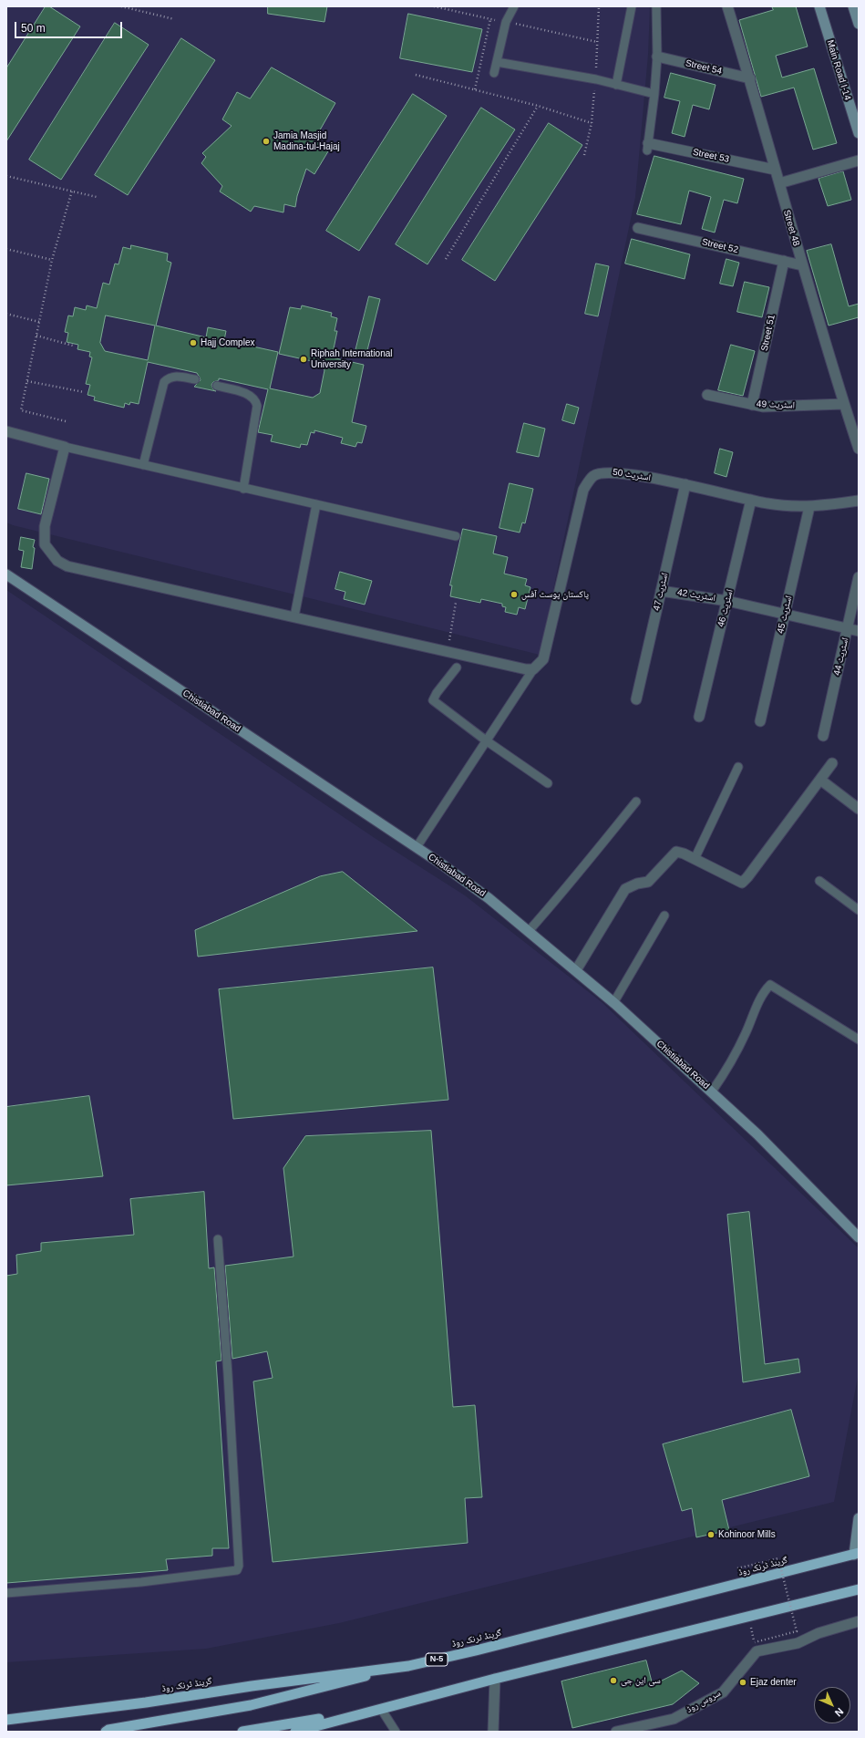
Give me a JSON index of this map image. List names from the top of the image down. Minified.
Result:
{"streets":{"highway":["گرینڈ ٹرنک روڈ","N-5"],"main road":["Main Road I-14","Chistiabad Road"],"street":["Street 54","Street 53","Street 48","Street 52","Street 51","اسٹریٹ 49","اسٹریٹ 50","اسٹریٹ 47","اسٹریٹ 42","اسٹریٹ 46","اسٹریٹ 45","اسٹریٹ 44","سروس روڈ"]},"crossings":[["Street 54","Street 48"],["Street 53","Street 48"],["Street 48","Street 52"],["Street 48","اسٹریٹ 49"],["Street 52","Street 51"],["Street 51","اسٹریٹ 49"],["اسٹریٹ 50","اسٹریٹ 47"],["اسٹریٹ 50","اسٹریٹ 46"],["اسٹریٹ 50","اسٹریٹ 45"],["اسٹریٹ 47","اسٹریٹ 42"],["اسٹریٹ 42","اسٹریٹ 46"],["اسٹریٹ 42","اسٹریٹ 45"],["اسٹریٹ 42","اسٹریٹ 44"]],"places":["Jamia Masjid Madina-tul-Hajaj","Hajj Complex","Riphah International University","پاکستان پوسٹ آفس","Kohinoor Mills","سی این جی","Ejaz denter"],"scale_bar":"50 m","north":"bottom right"}
